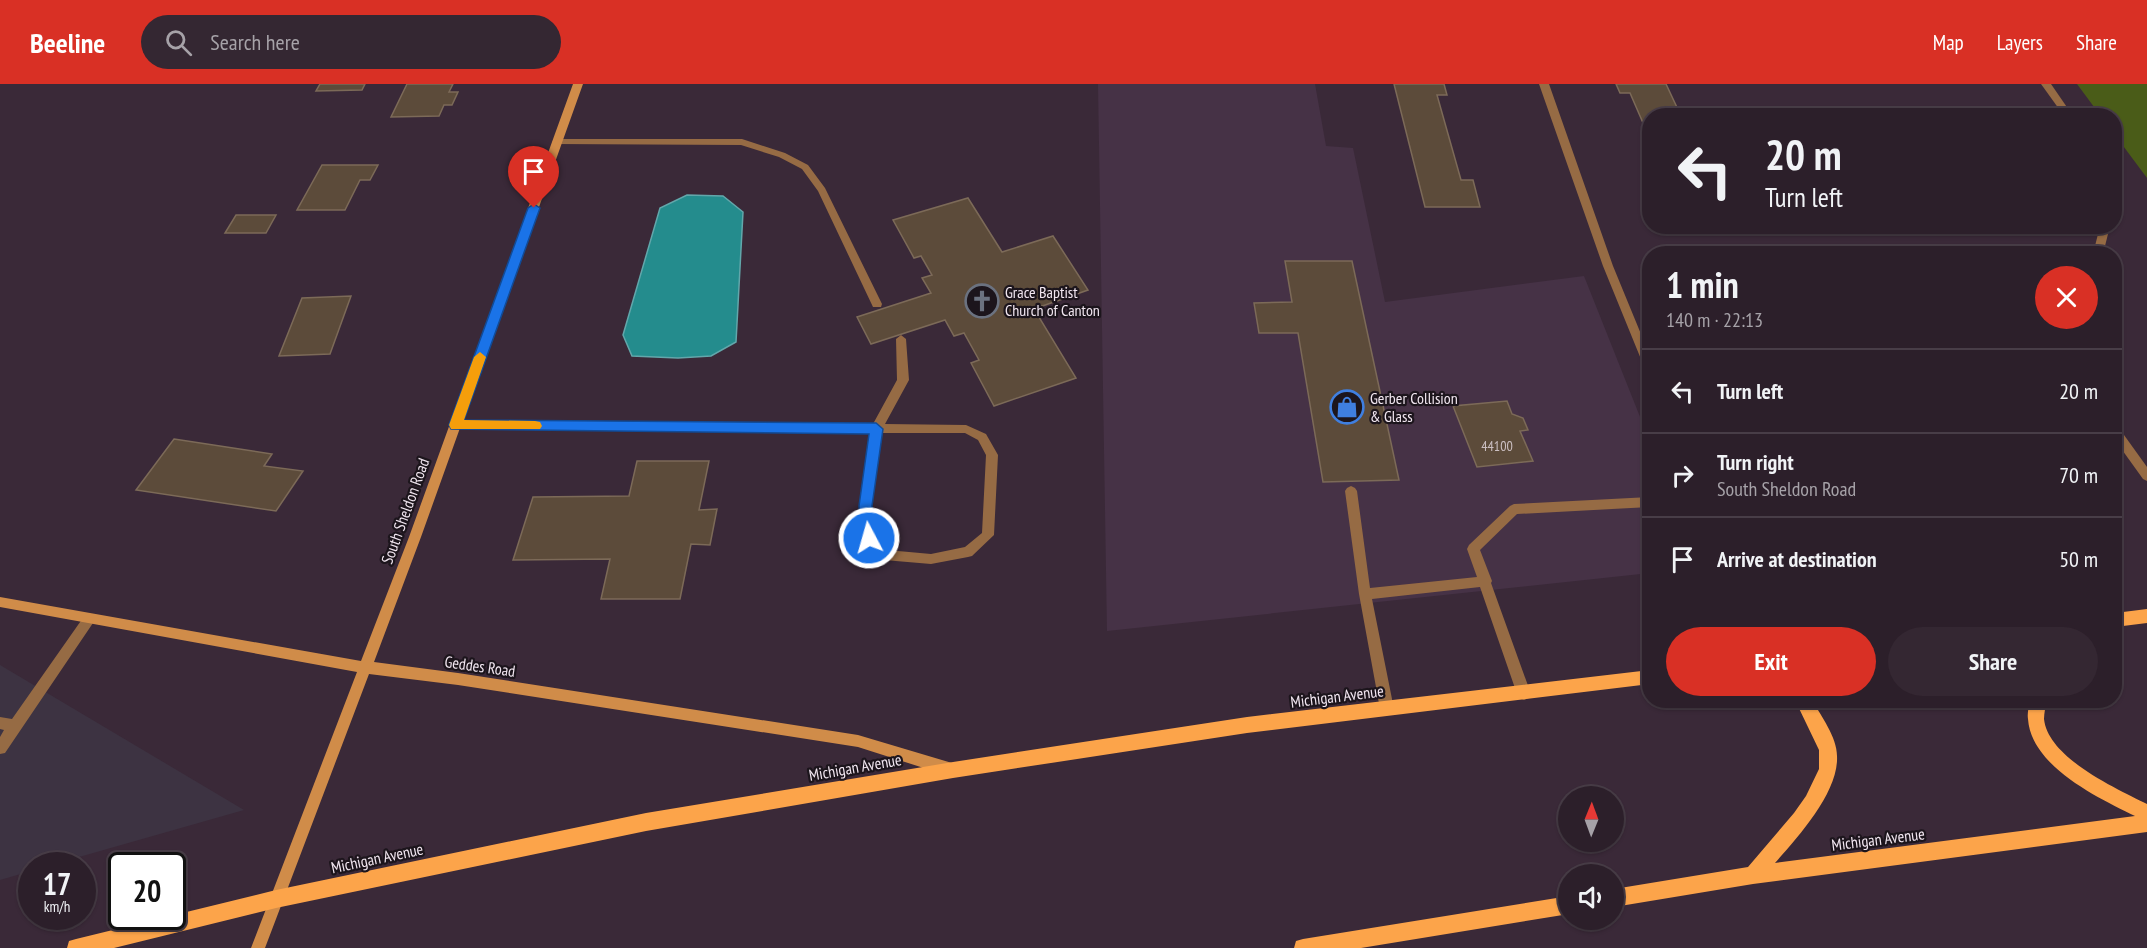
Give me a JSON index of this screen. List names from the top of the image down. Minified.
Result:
{"streets":{"main road":["Michigan Avenue"],"street":["South Sheldon Road","Geddes Road"]},"crossings":[["South Sheldon Road","Geddes Road"],["South Sheldon Road","Michigan Avenue"],["Geddes Road","Michigan Avenue"]],"places":{"church":["Grace Baptist Church of Canton"],"shop":["Gerber Collision & Glass"]},"house_numbers":["44100"],"north":"top","page":{"header":"Beeline","search":"Search here","nav":["Map","Layers","Share"],"turn":["20 m","Turn left"],"heading":["1 min","140 m · 22:13"],"list":[{"name":"Turn left","value":"20 m"},{"name":"Turn right","note":"South Sheldon Road","value":"70 m"},{"name":"Arrive at destination","value":"50 m"}],"buttons":["Exit","Share"],"speed":"17 km/h","limit":"20"}}
